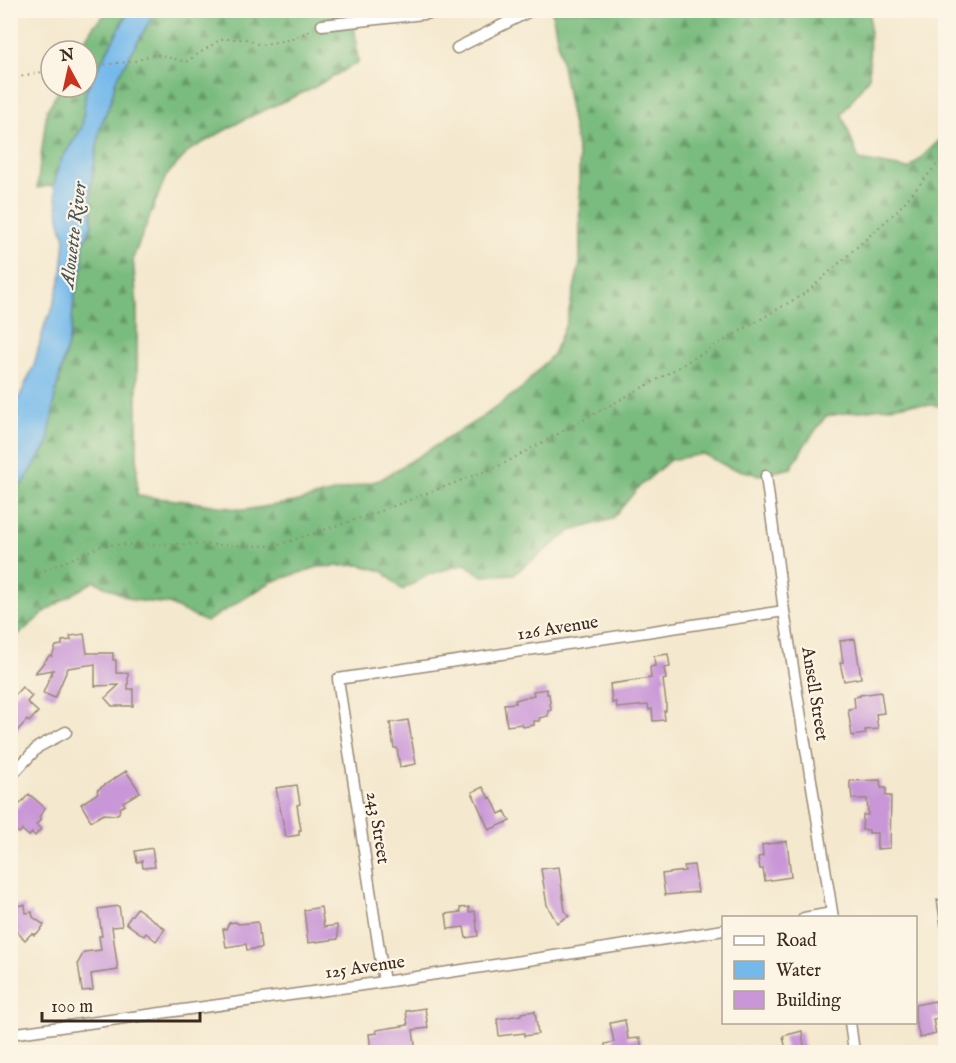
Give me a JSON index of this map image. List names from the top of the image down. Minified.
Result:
{"streets":{"street":["126 Avenue","Ansell Street","243 Street","125 Avenue"]},"crossings":[["126 Avenue","Ansell Street"],["126 Avenue","243 Street"],["243 Street","125 Avenue"]],"water":["Alouette River"],"legend":["Road","Water","Building"],"scale_bar":"100 m","north":"top"}
